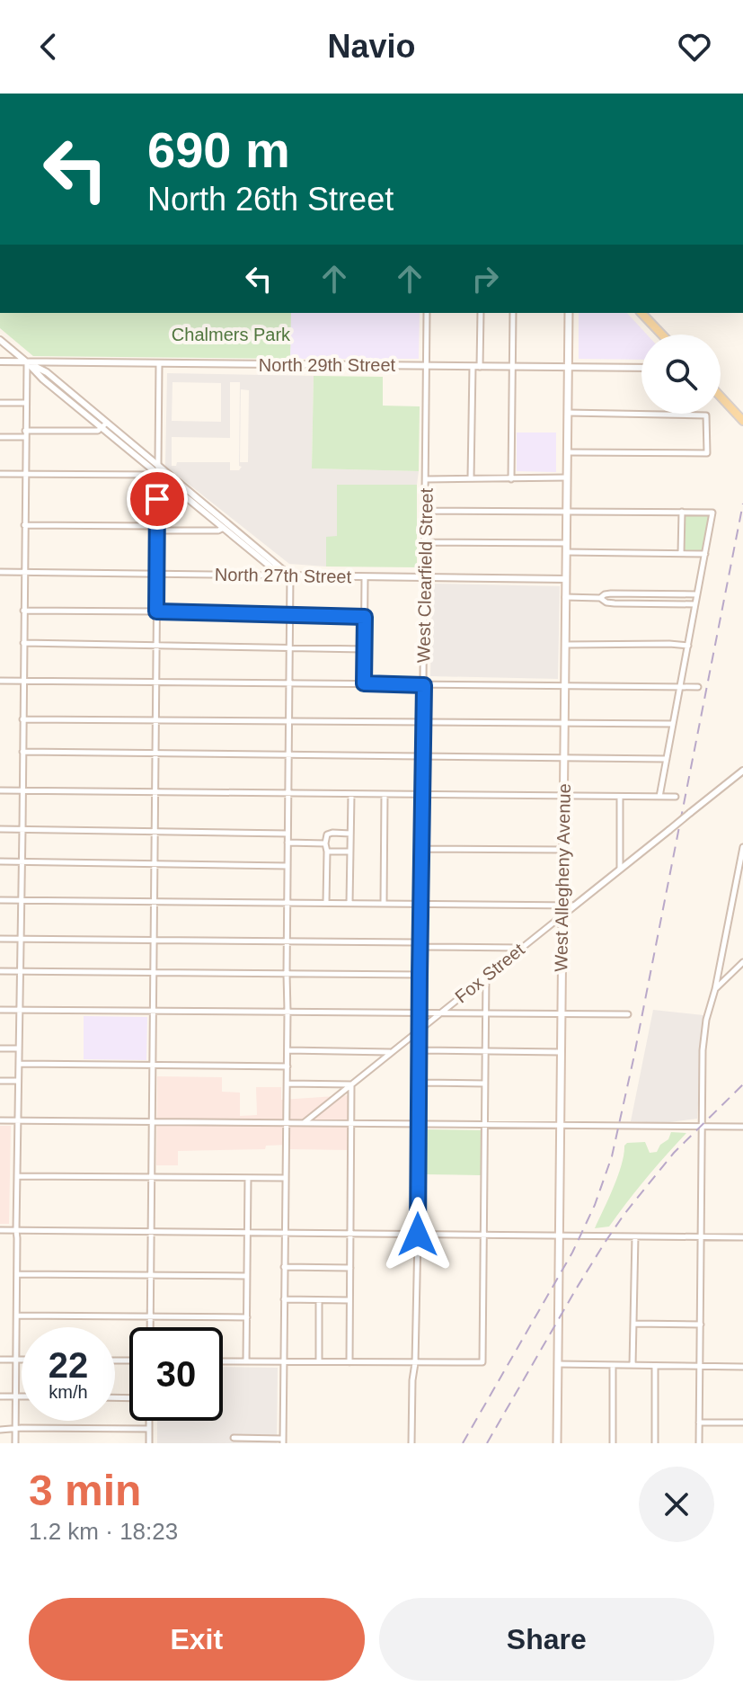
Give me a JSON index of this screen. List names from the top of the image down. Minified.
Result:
{"streets":{"main road":["West Allegheny Avenue"],"street":["North 29th Street","North 27th Street","West Clearfield Street","Fox Street"]},"crossings":[["North 29th Street","West Clearfield Street"],["North 29th Street","West Allegheny Avenue"],["North 27th Street","West Clearfield Street"],["North 27th Street","West Allegheny Avenue"],["West Clearfield Street","Fox Street"],["West Allegheny Avenue","Fox Street"]],"parks":["Chalmers Park"],"page":{"header":"Navio","turn":["690 m","North 26th Street"],"speed":"22 km/h","limit":"30","heading":["3 min","1.2 km · 18:23"],"buttons":["Exit","Share"]}}
